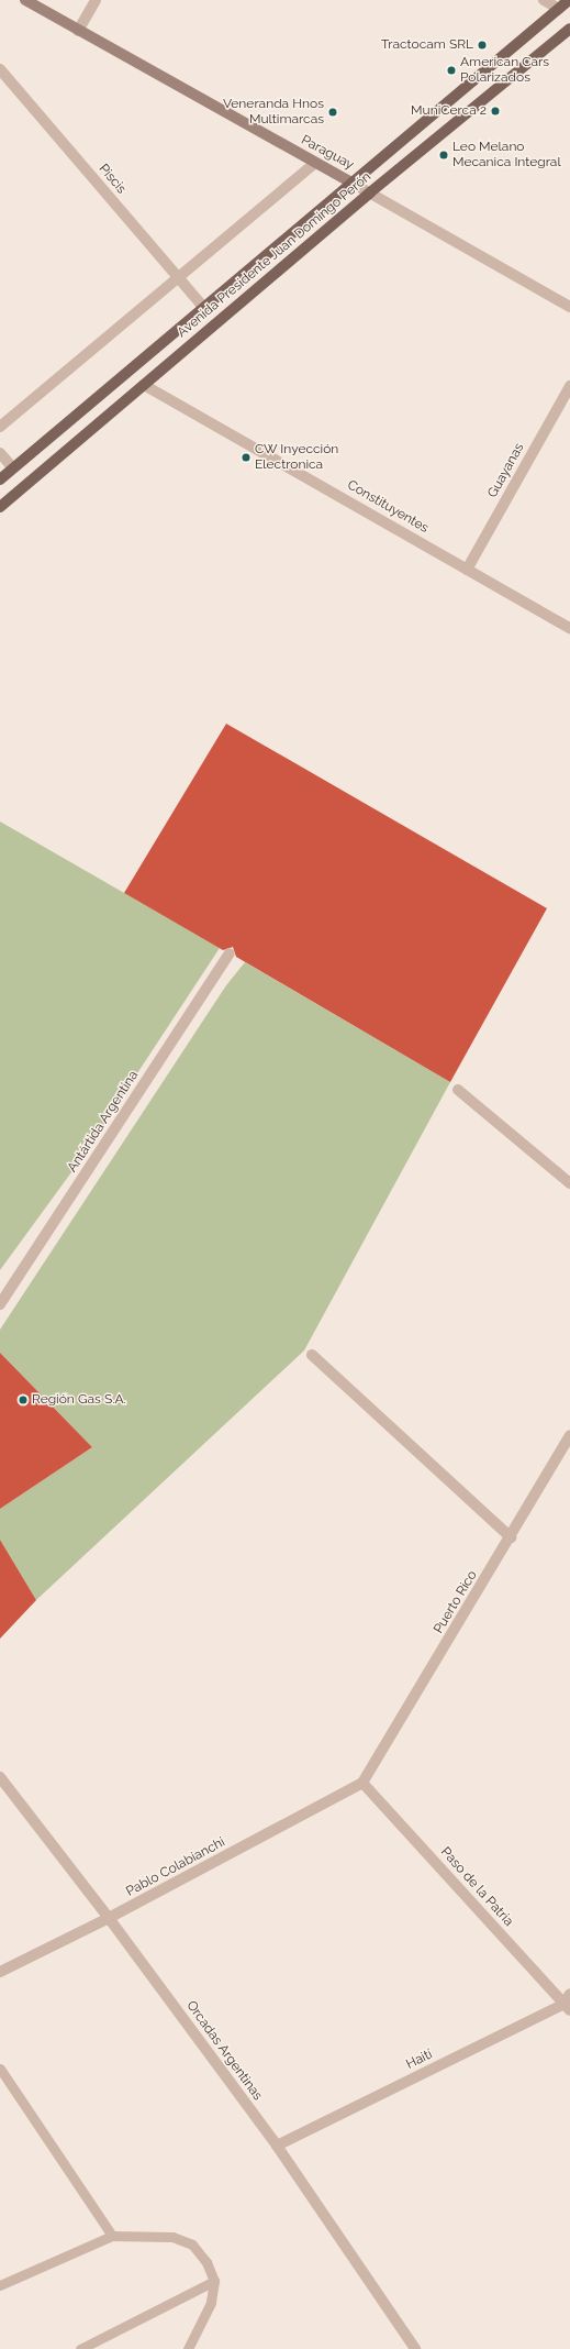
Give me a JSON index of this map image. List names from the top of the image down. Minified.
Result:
{"streets":{"main road":["Paraguay","Avenida Presidente Juan Domingo Perón"],"street":["Piscis","Guayanas","Constituyentes","Antártida Argentina","Puerto Rico","Pablo Colabianchi","Paso de la Patria","Orcadas Argentinas","Haití"]},"crossings":[["Paraguay","Avenida Presidente Juan Domingo Perón"],["Piscis","Avenida Presidente Juan Domingo Perón"],["Avenida Presidente Juan Domingo Perón","Constituyentes"],["Guayanas","Constituyentes"],["Puerto Rico","Pablo Colabianchi"],["Puerto Rico","Paso de la Patria"],["Pablo Colabianchi","Paso de la Patria"],["Pablo Colabianchi","Orcadas Argentinas"],["Paso de la Patria","Haití"],["Orcadas Argentinas","Haití"]],"places":["Tractocam SRL","American Cars Polarizados","MuniCerca 2","Veneranda Hnos Multimarcas","Leo Melano Mecanica Integral","CW Inyección Electronica","Región Gas S.A."]}
